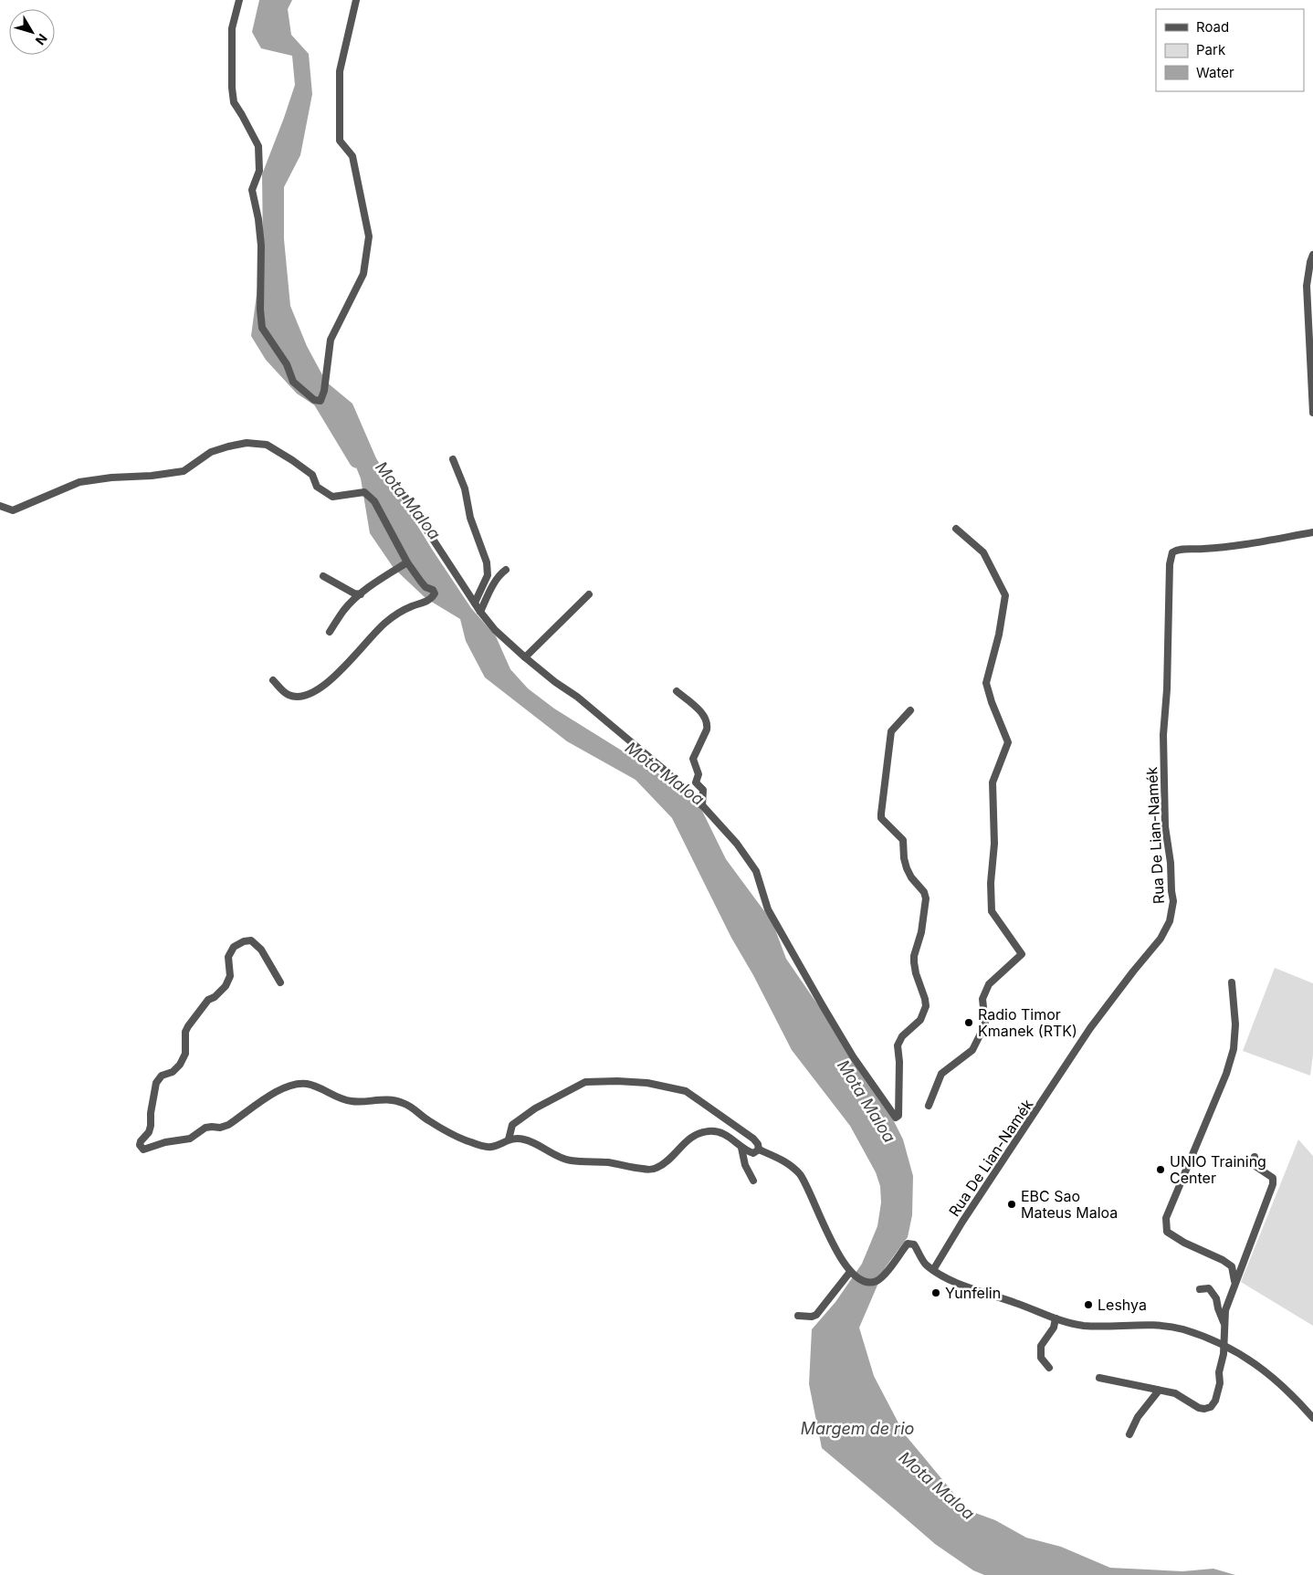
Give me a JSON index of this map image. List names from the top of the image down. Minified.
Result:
{"streets":{"street":["Rua De Lian-Namék"]},"water":["Mota Maloa","Margem de rio"],"places":["Radio Timor Kmanek (RTK)","UNIO Training Center","EBC Sao Mateus Maloa","Yunfelin","Leshya"],"legend":["Road","Park","Water"],"north":"bottom right"}
